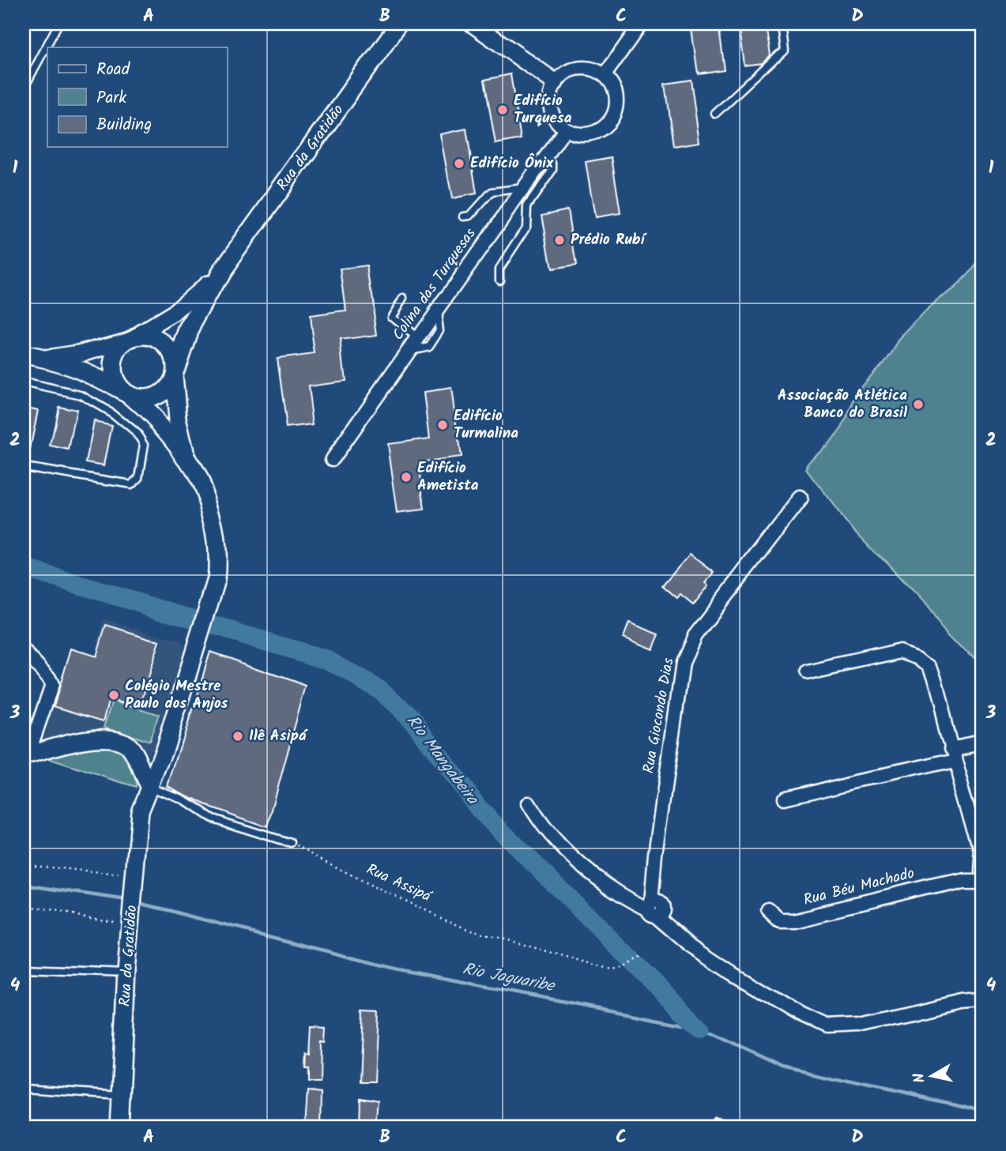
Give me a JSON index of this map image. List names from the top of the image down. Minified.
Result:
{"streets":{"street":["Rua da Gratidão","Colina das Turquesas","Rua Giocondo Dias","Rua Béu Machado"],"path":["Rua Assipá"]},"water":["Rio Mangabeira","Rio Jaguaribe"],"places":["Edifício Turquesa","Edifício Ônix","Prédio Rubí","Associação Atlética Banco do Brasil","Edifício Turmalina","Edifício Ametista","Colégio Mestre Paulo dos Anjos","Ilê Asipá"],"legend":["Road","Park","Building"],"north":"left","grid":{"columns":["A","B","C","D"],"rows":["1","2","3","4"]}}
